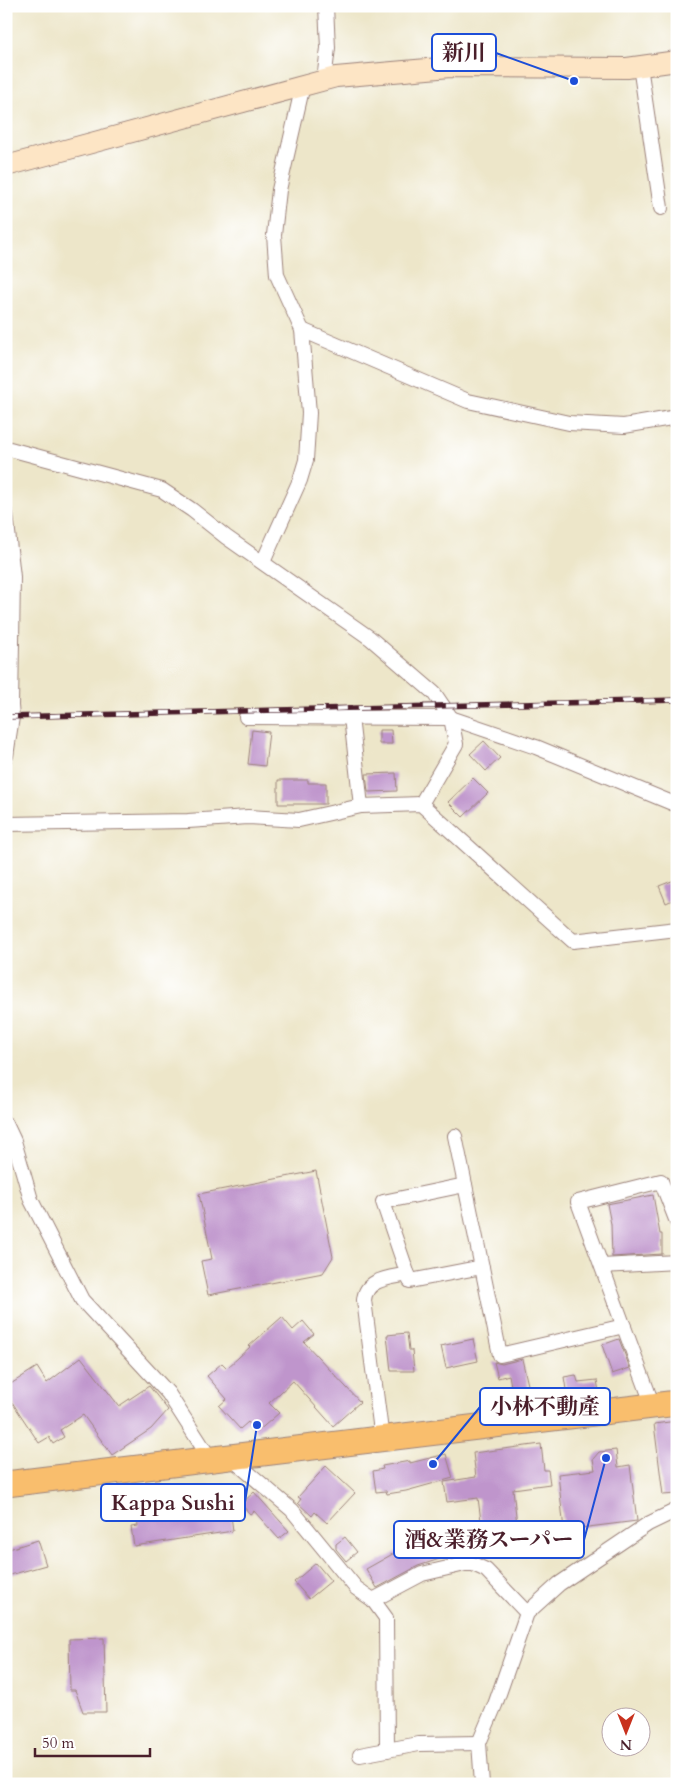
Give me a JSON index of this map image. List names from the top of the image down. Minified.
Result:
{"places":["新川","Kappa Sushi","酒&業務スーパー","小林不動產"],"scale_bar":"50 m","north":"bottom"}
